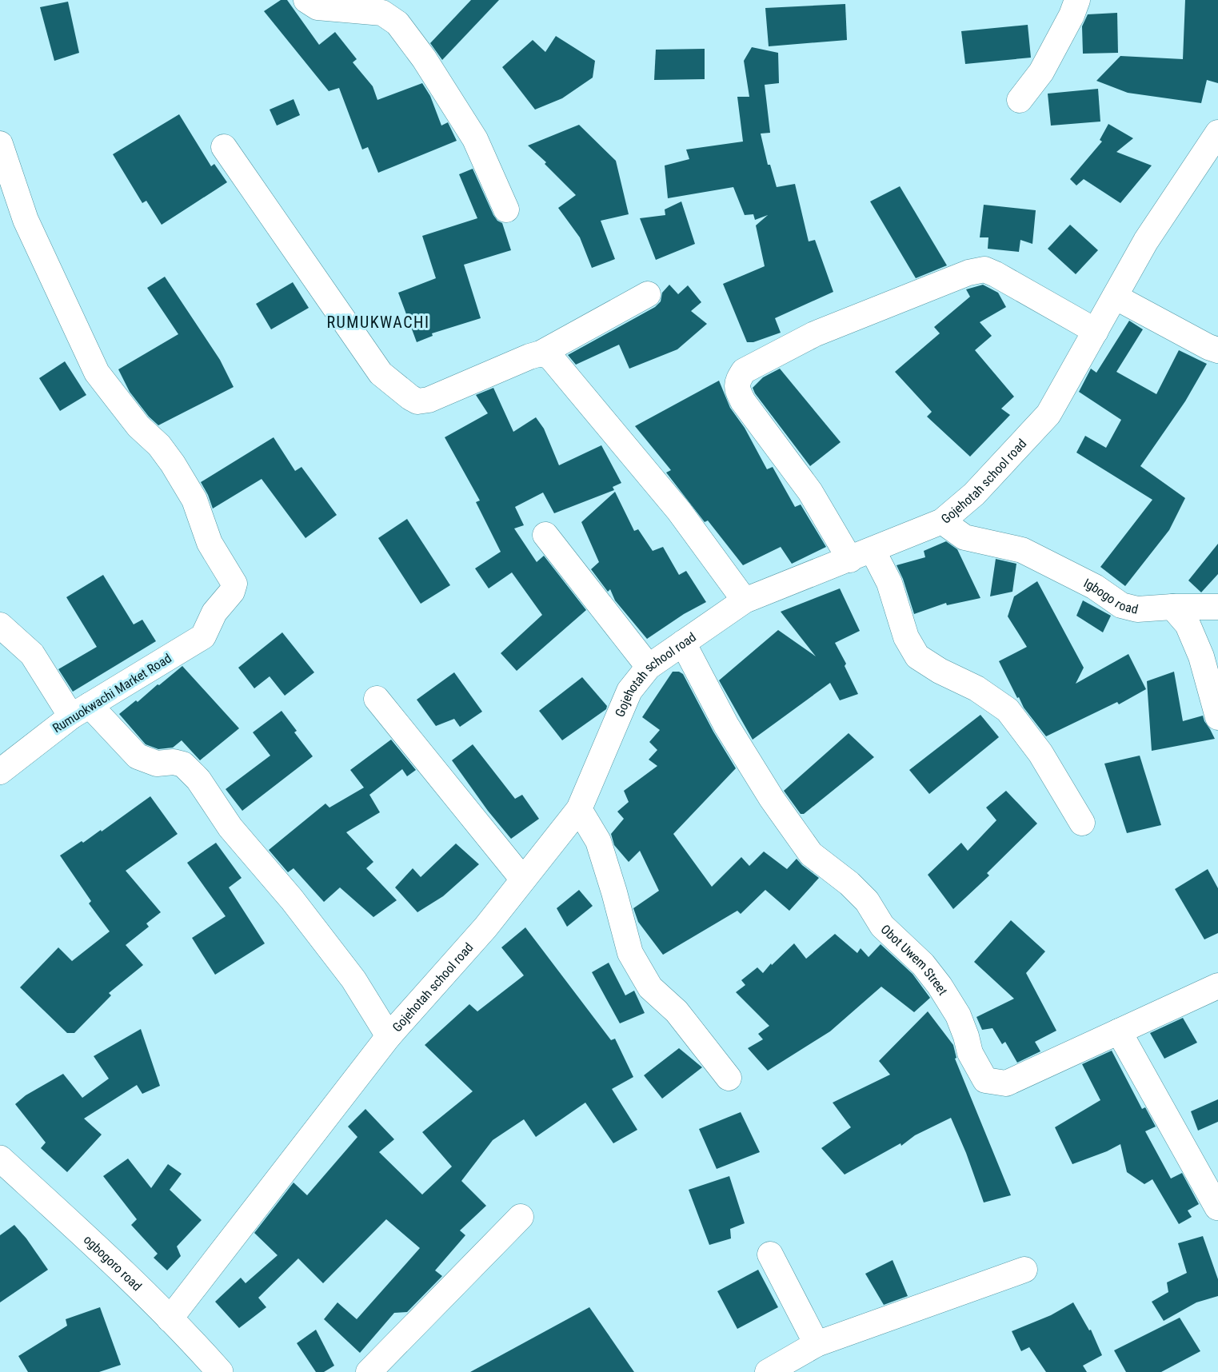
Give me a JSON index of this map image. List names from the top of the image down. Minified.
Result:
{"streets":{"street":["Gojehotah school road","Igbogo road","Rumuokwachi Market Road","Obot Uwem Street","ogbogoro road"]},"crossings":[["Gojehotah school road","Igbogo road"],["Gojehotah school road","Obot Uwem Street"],["Gojehotah school road","ogbogoro road"]],"districts":["RUMUKWACHI"]}
